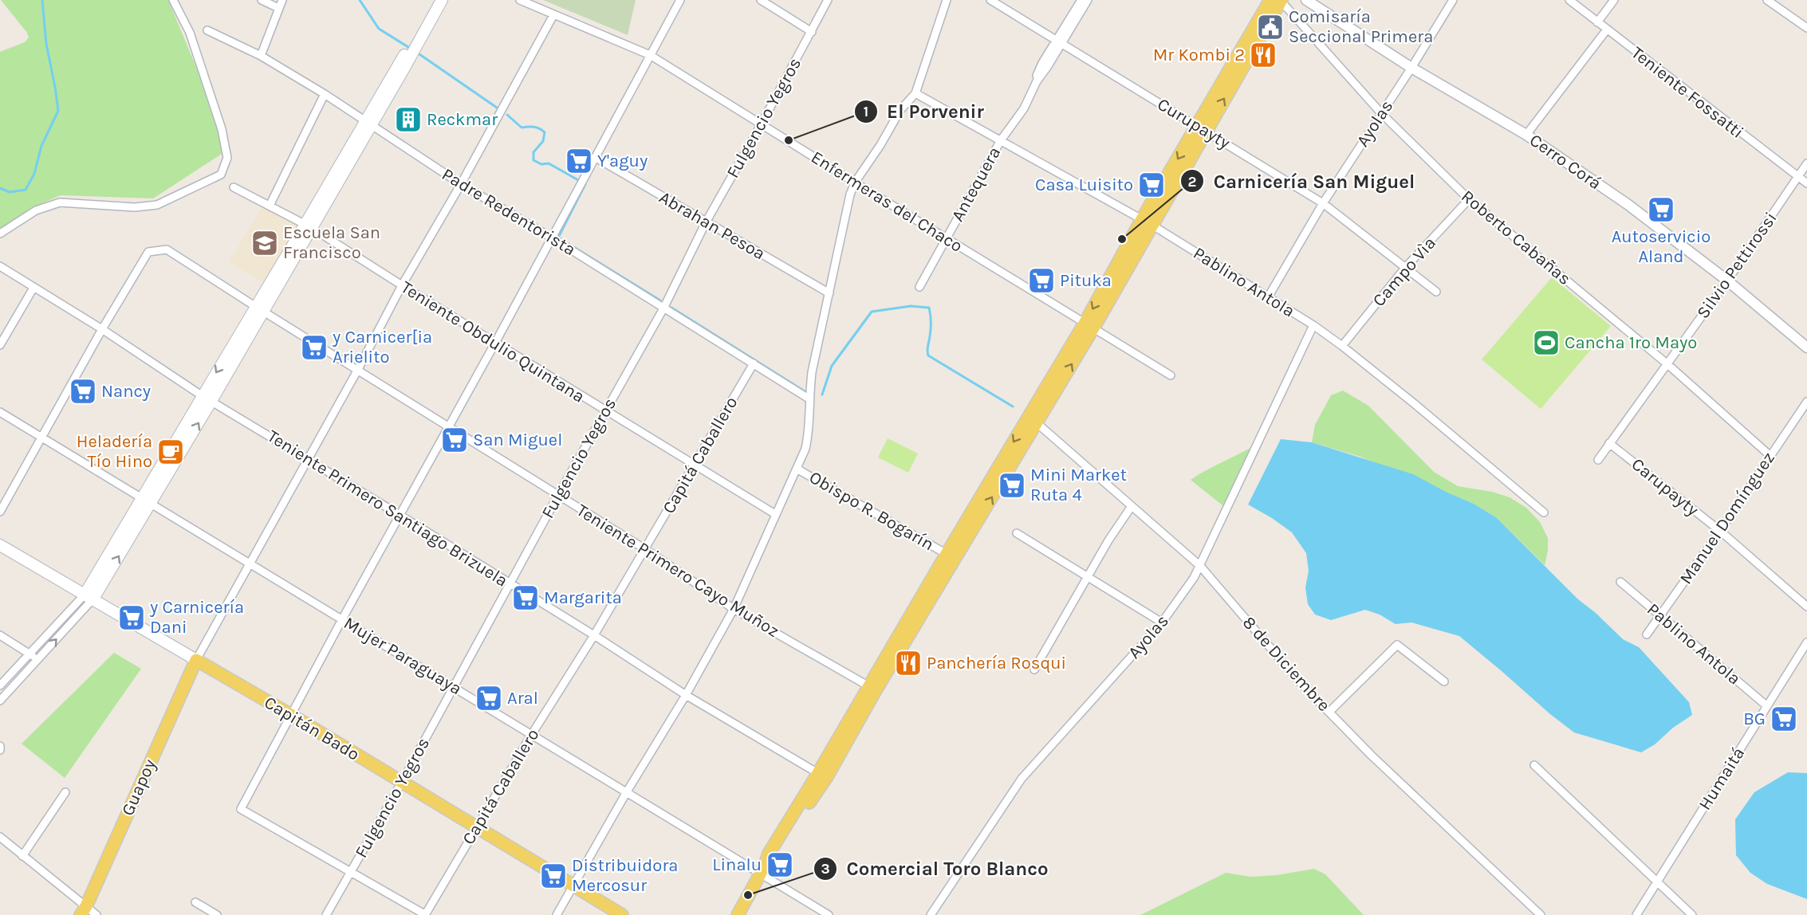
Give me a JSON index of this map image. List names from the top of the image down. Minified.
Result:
{"streets":{"main road":["Capitán Bado","Guapoy"],"street":["Teniente Fossatti","Fulgencio Yegros","Curupayty","Ayolas","Cerro Corá","Antequera","Enfermeras del Chaco","Padre Redentorista","Abrahan Pesoa","Roberto Cabañas","Silvio Pettirossi","Campo Vìa","Pablino Antola","Teniente Obdulio Quintana","Capitá Caballero","Carupayty","Teniente Primero Santiago Brizuela","Obispo R. Bogarín","Manuel Domínguez","Teniente Primero Cayo Muñoz","Mujer Paraguaya","8 de Diciembre","Humaitá"]},"crossings":[["Teniente Fossatti","Silvio Pettirossi"],["Fulgencio Yegros","Enfermeras del Chaco"],["Fulgencio Yegros","Padre Redentorista"],["Fulgencio Yegros","Abrahan Pesoa"],["Fulgencio Yegros","Teniente Obdulio Quintana"],["Fulgencio Yegros","Teniente Primero Santiago Brizuela"],["Fulgencio Yegros","Teniente Primero Cayo Muñoz"],["Fulgencio Yegros","Mujer Paraguaya"],["Fulgencio Yegros","Capitán Bado"],["Curupayty","Ayolas"],["Curupayty","Antequera"],["Curupayty","Campo Vìa"],["Ayolas","Cerro Corá"],["Ayolas","Roberto Cabañas"],["Ayolas","Pablino Antola"],["Ayolas","8 de Diciembre"],["Cerro Corá","Silvio Pettirossi"],["Antequera","Enfermeras del Chaco"],["Antequera","Pablino Antola"],["Padre Redentorista","Capitá Caballero"],["Roberto Cabañas","Silvio Pettirossi"],["Roberto Cabañas","Campo Vìa"],["Roberto Cabañas","Manuel Domínguez"],["Silvio Pettirossi","Carupayty"],["Campo Vìa","Pablino Antola"],["Pablino Antola","Manuel Domínguez"],["Pablino Antola","Humaitá"],["Teniente Obdulio Quintana","Capitá Caballero"],["Capitá Caballero","Teniente Primero Santiago Brizuela"],["Capitá Caballero","Teniente Primero Cayo Muñoz"],["Capitá Caballero","Mujer Paraguaya"],["Capitá Caballero","Capitán Bado"],["Carupayty","Manuel Domínguez"],["Teniente Primero Santiago Brizuela","Teniente Primero Cayo Muñoz"],["Capitán Bado","Guapoy"]],"places":{"public building":["Comisaría Seccional Primera"],"restaurant":["Mr Kombi 2","Panchería Rosqui"],"building":["Reckmar"],"other":["El Porvenir","Carnicería San Miguel","Comercial Toro Blanco"],"supermarket":["Y'aguy","Casa Luisito","Autoservicio Aland","Pituka","y Carnicer[ia Arielito","Nancy","San Miguel","Mini Market Ruta 4","Margarita","y Carnicería Dani","Aral","BG","Linalu","Distribuidora Mercosur"],"school or university":["Escuela San Francisco"],"sports":["Cancha 1ro Mayo"],"cafe":["Heladería Tío Hino"]}}
